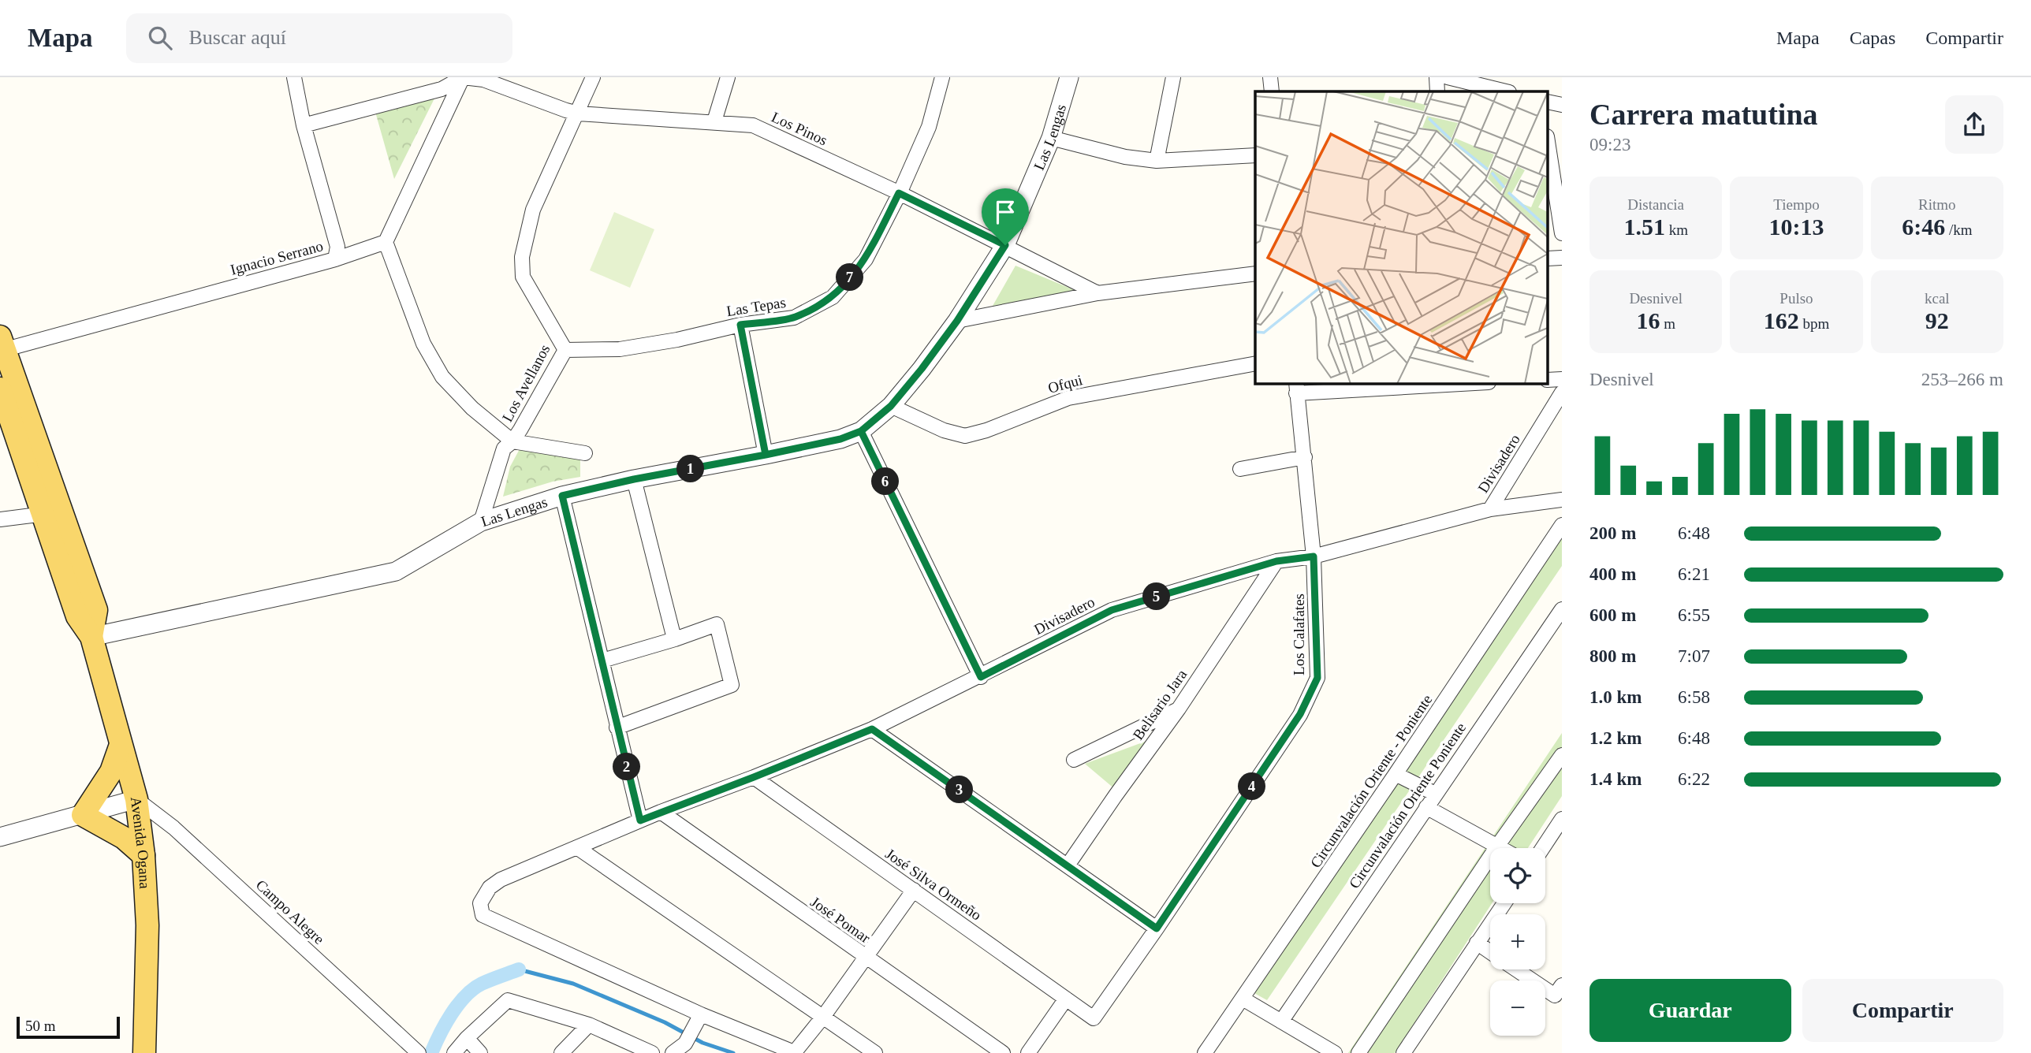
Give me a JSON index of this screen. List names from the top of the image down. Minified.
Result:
{"streets":{"main road":["Avenida Ogana"],"street":["Los Pinos","Las Lengas","Ignacio Serrano","Las Tepas","Los Avellanos","Ofqui","Divisadero","Los Calafates","Belisario Jara","Circunvalación Oriente - Poniente","Circunvalación Oriente Poniente","José Silva Ormeño","Campo Alegre","José Pomar"]},"crossings":[["Los Pinos","Las Lengas"],["Los Pinos","Las Tepas"],["Los Pinos","Los Avellanos"],["Las Lengas","Los Avellanos"],["Las Lengas","Ofqui"],["Las Lengas","Avenida Ogana"],["Ignacio Serrano","Avenida Ogana"],["Las Tepas","Los Avellanos"],["Divisadero","Los Calafates"],["Divisadero","Belisario Jara"],["Divisadero","José Silva Ormeño"],["Divisadero","José Pomar"],["Los Calafates","José Silva Ormeño"],["Avenida Ogana","Campo Alegre"]],"scale_bar":"50 m","page":{"header":"Mapa","search":"Buscar aquí","nav":["Mapa","Capas","Compartir"],"heading":["Carrera matutina","09:23"],"stats":[["Distancia","1.51 km"],["Tiempo","10:13"],["Ritmo","6:46 /km"],["Desnivel","16 m"],["Pulso","162 bpm"],["kcal","92"]],"pins":["7","1","6","5","2","4","3"],"chart":["Desnivel","253–266 m"],"list":[{"name":"200 m","note":"6:48"},{"name":"400 m","note":"6:21"},{"name":"600 m","note":"6:55"},{"name":"800 m","note":"7:07"},{"name":"1.0 km","note":"6:58"},{"name":"1.2 km","note":"6:48"},{"name":"1.4 km","note":"6:22"}],"map_buttons":["+","−"],"buttons":["Guardar","Compartir"],"scale":"50 m"}}
